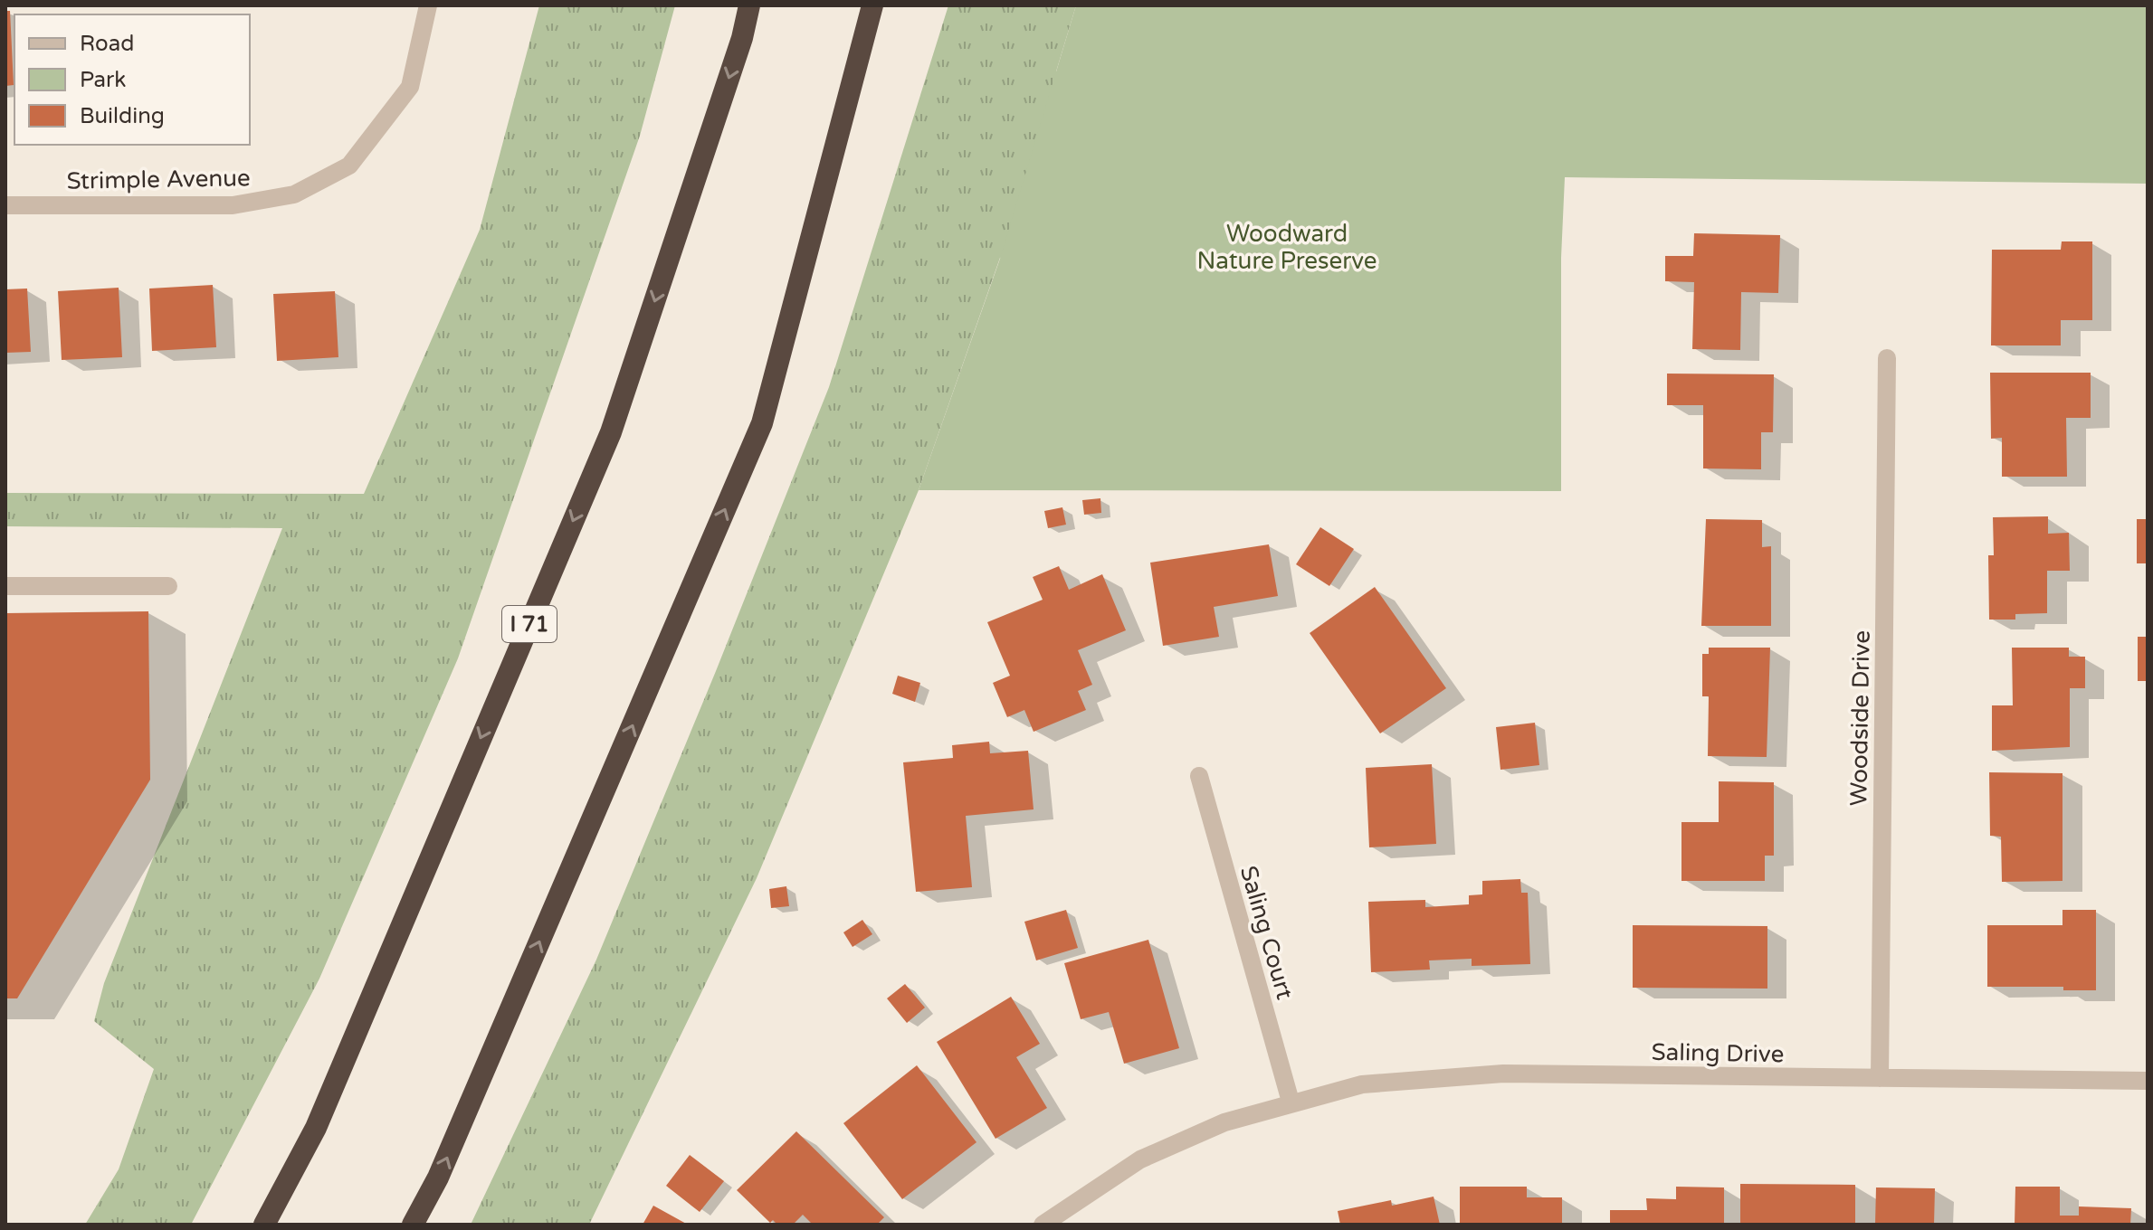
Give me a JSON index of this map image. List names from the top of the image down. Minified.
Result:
{"streets":{"highway":["I 71"],"street":["Strimple Avenue","Woodside Drive","Saling Court","Saling Drive"]},"crossings":[["Woodside Drive","Saling Drive"],["Saling Court","Saling Drive"]],"parks":["Woodward Nature Preserve"],"legend":["Road","Park","Building"]}
